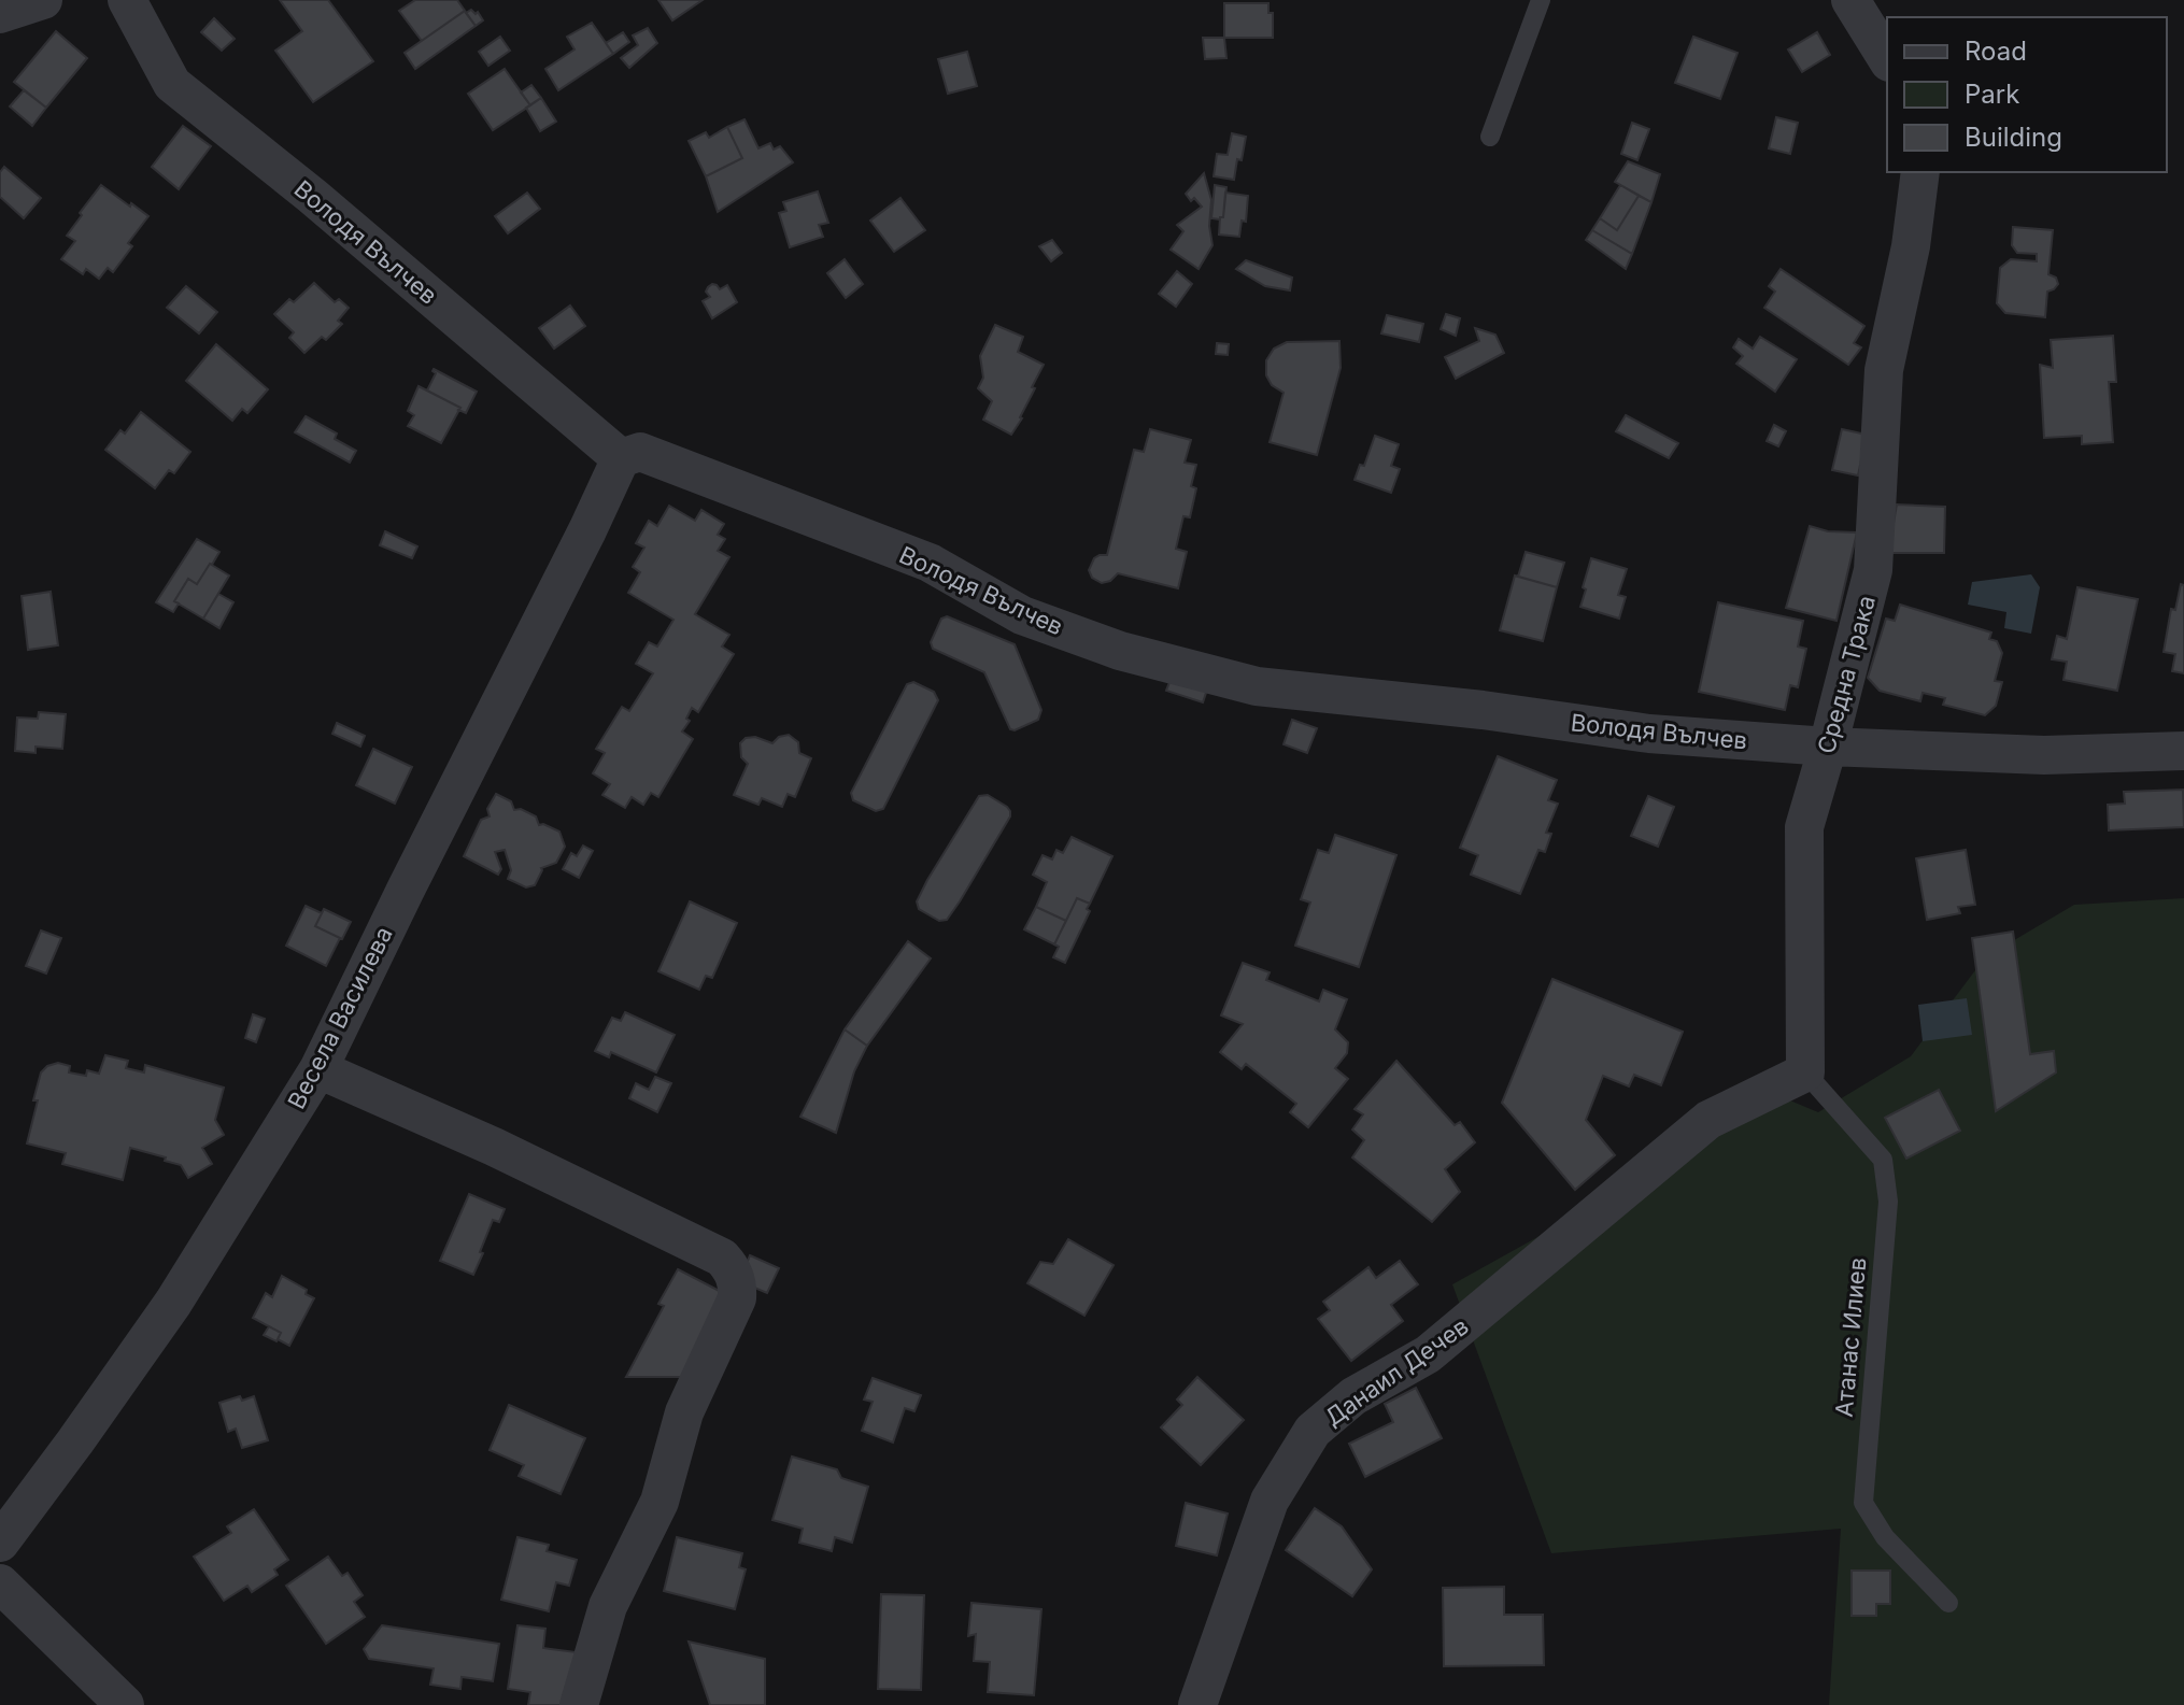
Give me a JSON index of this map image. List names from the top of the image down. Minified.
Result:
{"streets":{"street":["Володя Вълчев","Средна Трака","Весела Василева","Данаил Дечев"],"lane":["Атанас Илиев"]},"crossings":[["Володя Вълчев","Средна Трака"],["Володя Вълчев","Весела Василева"],["Средна Трака","Атанас Илиев"],["Средна Трака","Данаил Дечев"],["Атанас Илиев","Данаил Дечев"]],"legend":["Road","Park","Building"]}
